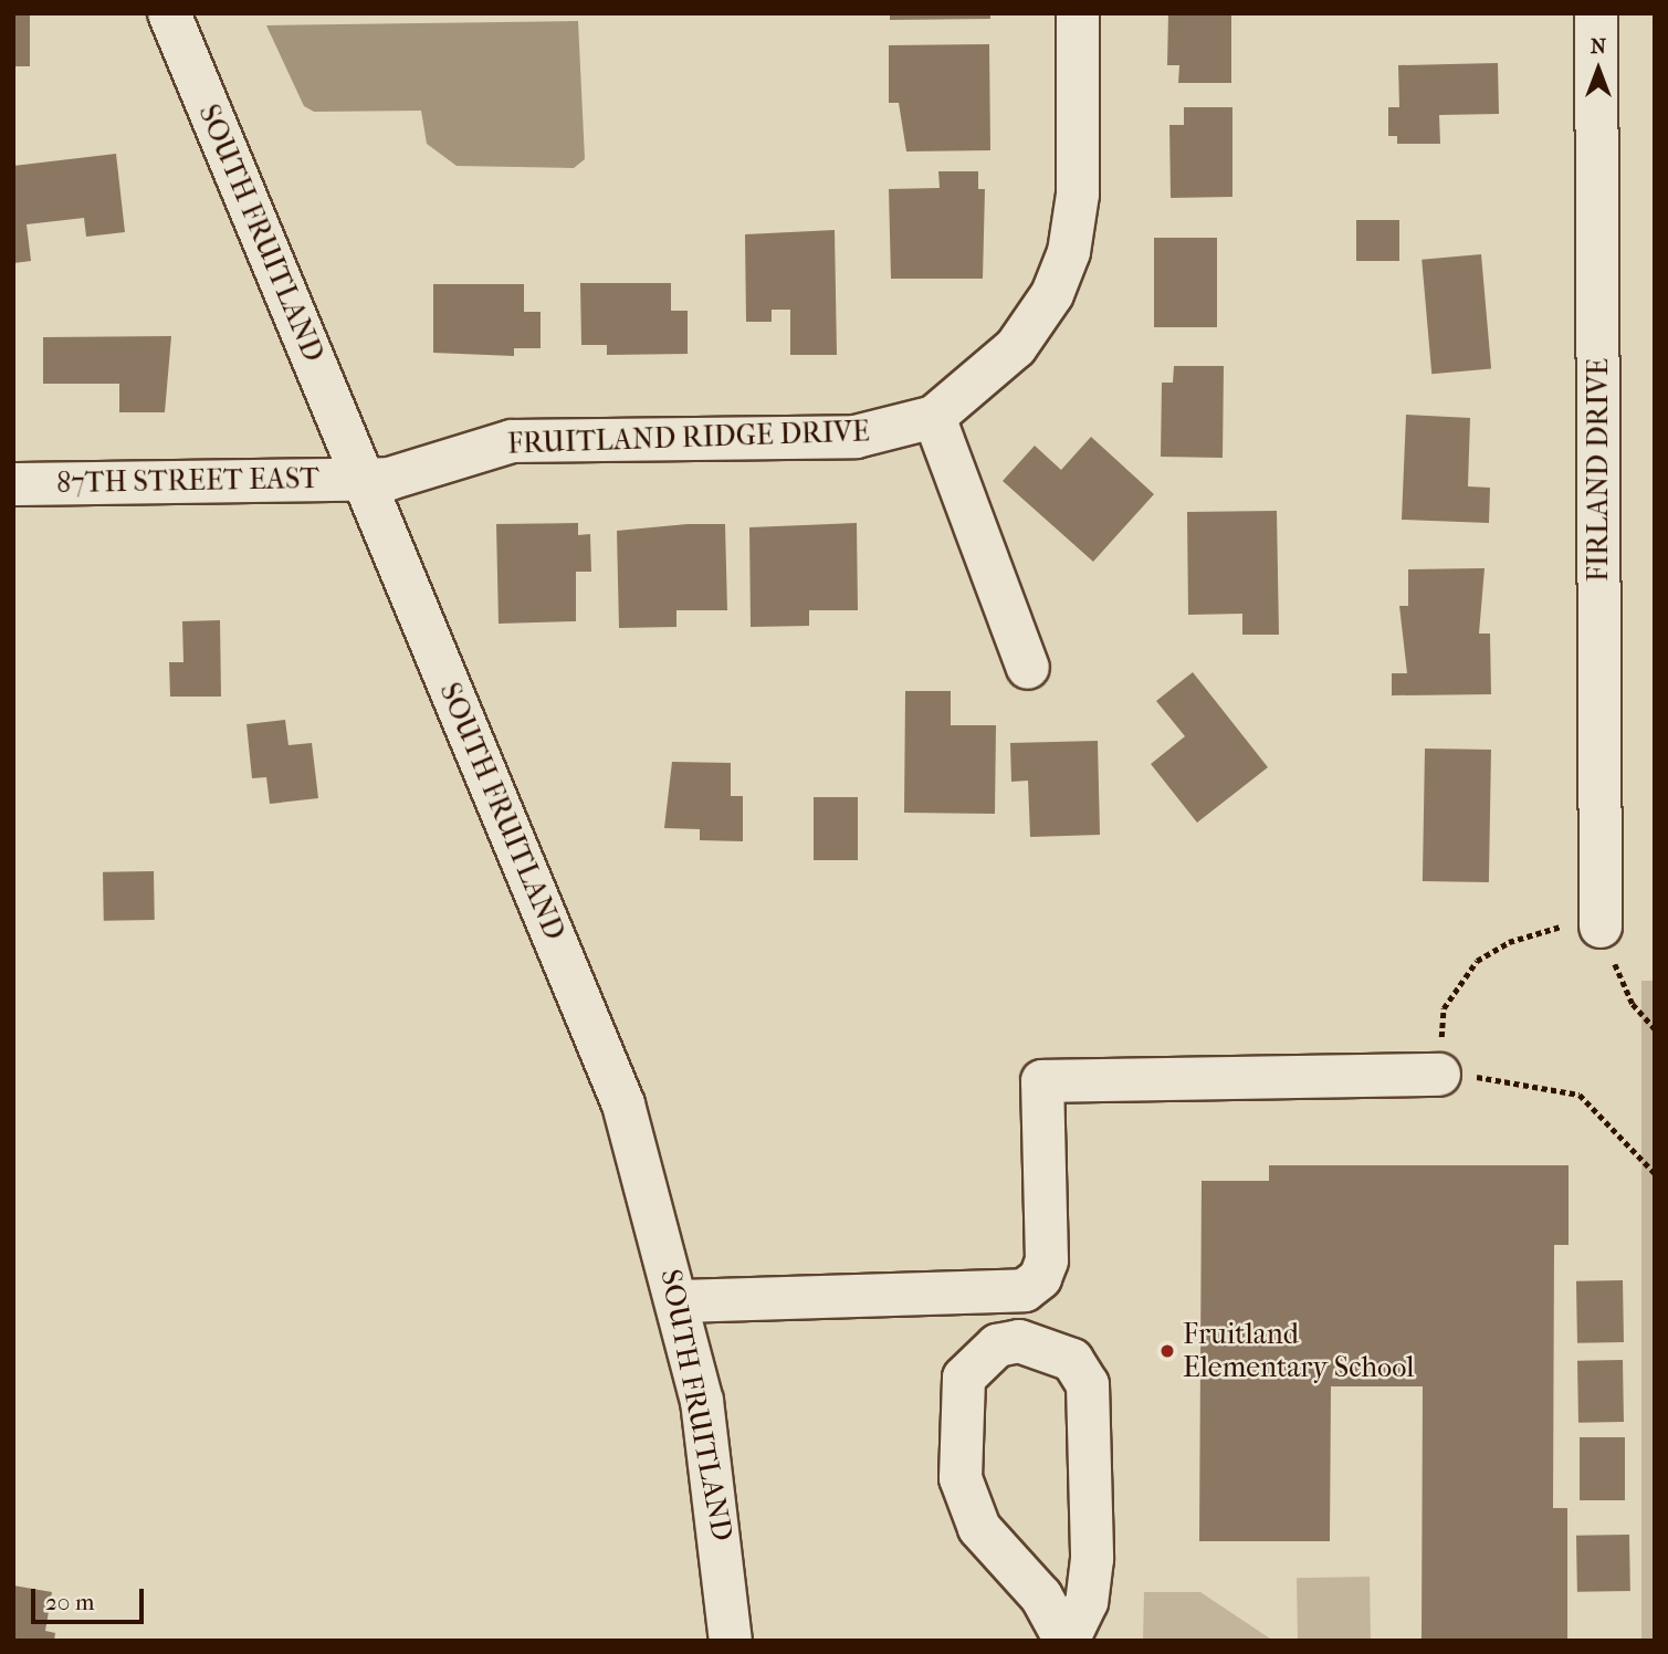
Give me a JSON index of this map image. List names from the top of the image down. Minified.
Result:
{"streets":{"street":["SOUTH FRUITLAND","FRUITLAND RIDGE DRIVE","FIRLAND DRIVE","87TH STREET EAST"]},"crossings":[["SOUTH FRUITLAND","FRUITLAND RIDGE DRIVE"],["SOUTH FRUITLAND","87TH STREET EAST"],["FRUITLAND RIDGE DRIVE","87TH STREET EAST"]],"places":["Fruitland Elementary School"],"scale_bar":"20 m","north":"top"}
